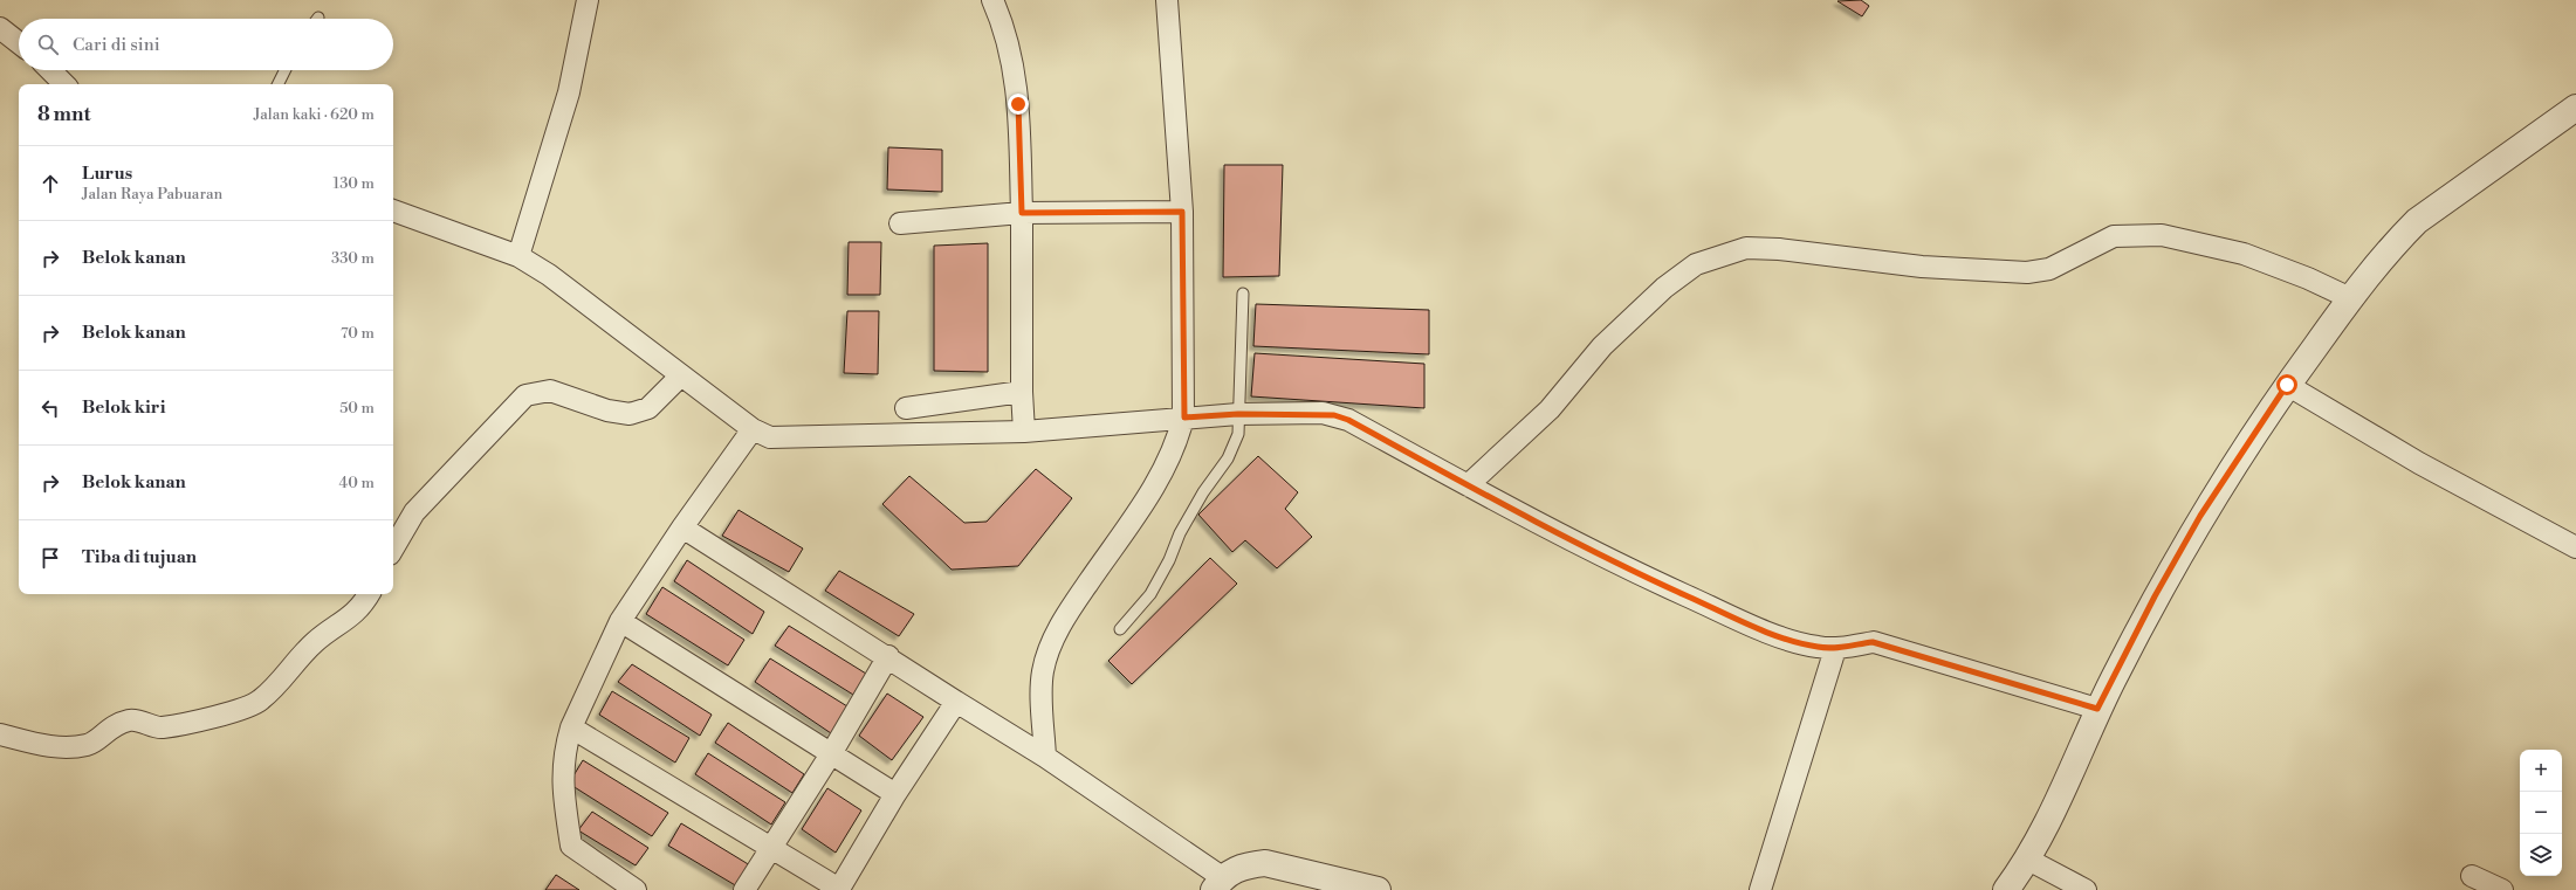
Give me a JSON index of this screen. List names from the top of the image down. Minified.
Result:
{"page":{"search":"Cari di sini","heading":["8 mnt","Jalan kaki · 620 m"],"list":[["Lurus","Jalan Raya Pabuaran","130 m"],["Belok kanan","330 m"],["Belok kanan","70 m"],["Belok kiri","50 m"],["Belok kanan","40 m"],"Tiba di tujuan"],"map_buttons":["+","−"]}}
